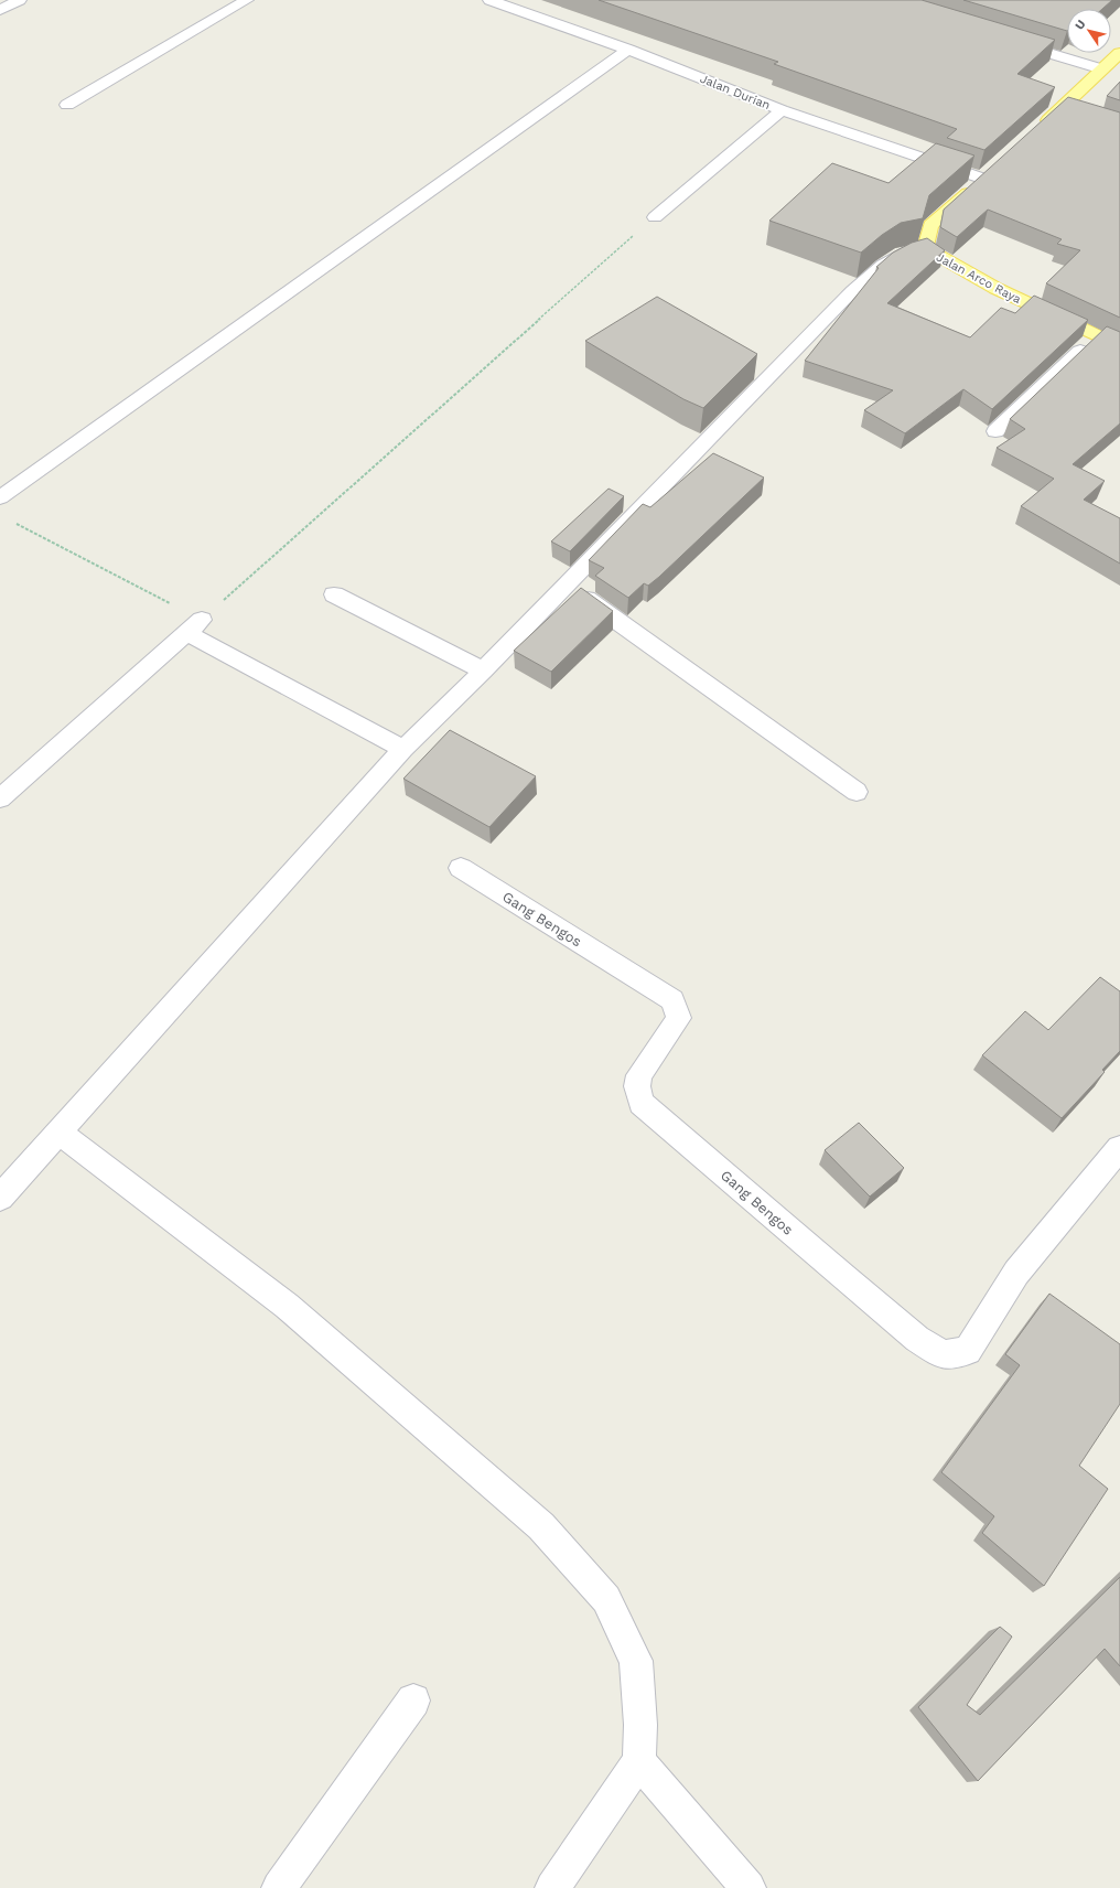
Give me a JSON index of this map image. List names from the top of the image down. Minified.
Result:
{"streets":{"main road":["Jalan Arco Raya"],"street":["Jalan Durian","Gang Bengos"]},"crossings":[["Jalan Durian","Jalan Arco Raya"]],"north":"top left"}
